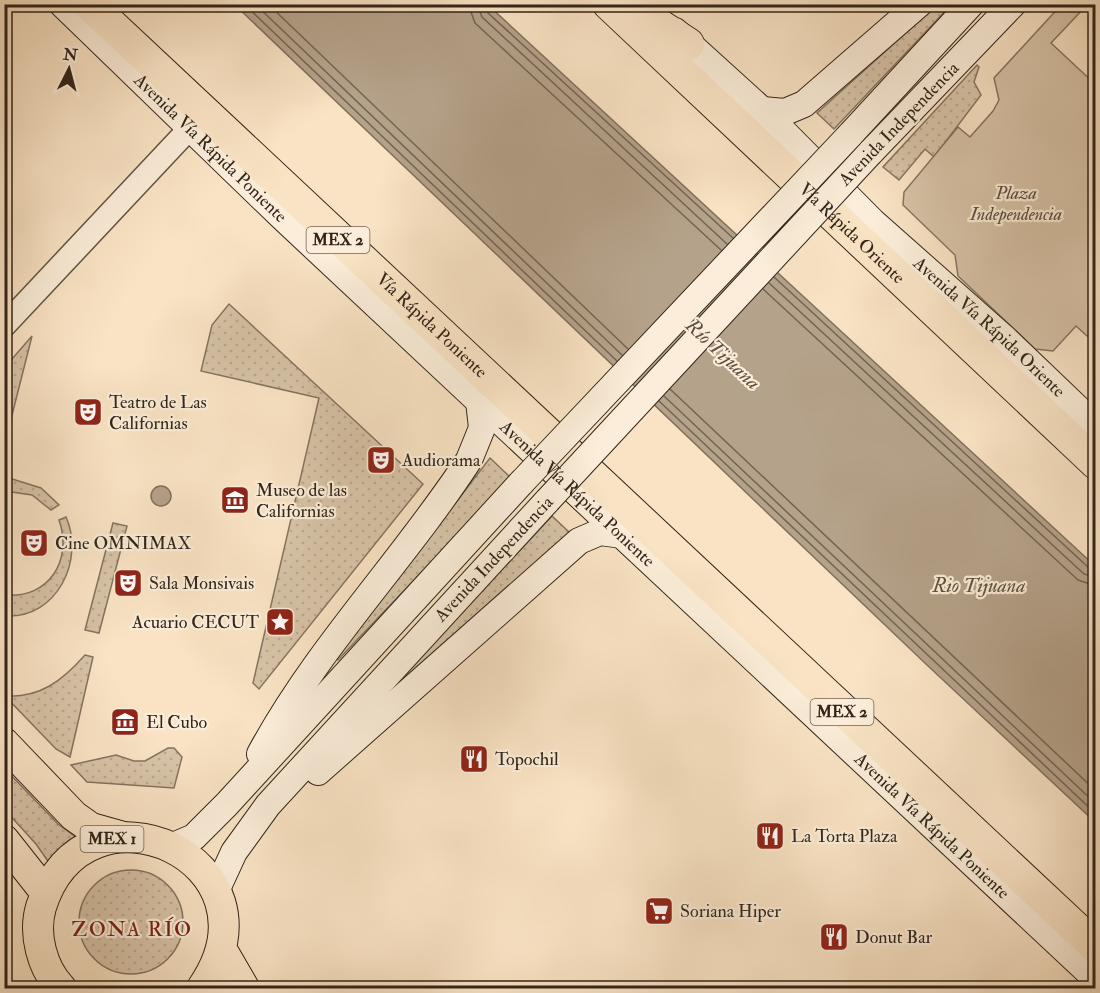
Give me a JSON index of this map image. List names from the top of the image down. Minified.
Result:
{"streets":{"highway":["Avenida Vía Rápida Poniente","Vía Rápida Oriente","MEX 2","Vía Rápida Poniente"],"main road":["Avenida Independencia","Avenida Vía Rápida Oriente","MEX 1"]},"crossings":[["Avenida Independencia","MEX 1"],["Avenida Vía Rápida Poniente","Vía Rápida Poniente"]],"districts":["ZONA RÍO"],"water":["Río Tijuana","Rio Tijuana"],"parks":["Plaza Independencia"],"places":{"theatre":["Teatro de Las Californias","Audiorama","Cine OMNIMAX","Sala Monsivais"],"museum":["Museo de las Californias","El Cubo"],"place":["Acuario CECUT"],"restaurant":["Topochil","La Torta Plaza","Donut Bar"],"supermarket":["Soriana Hiper"]},"north":"top"}
